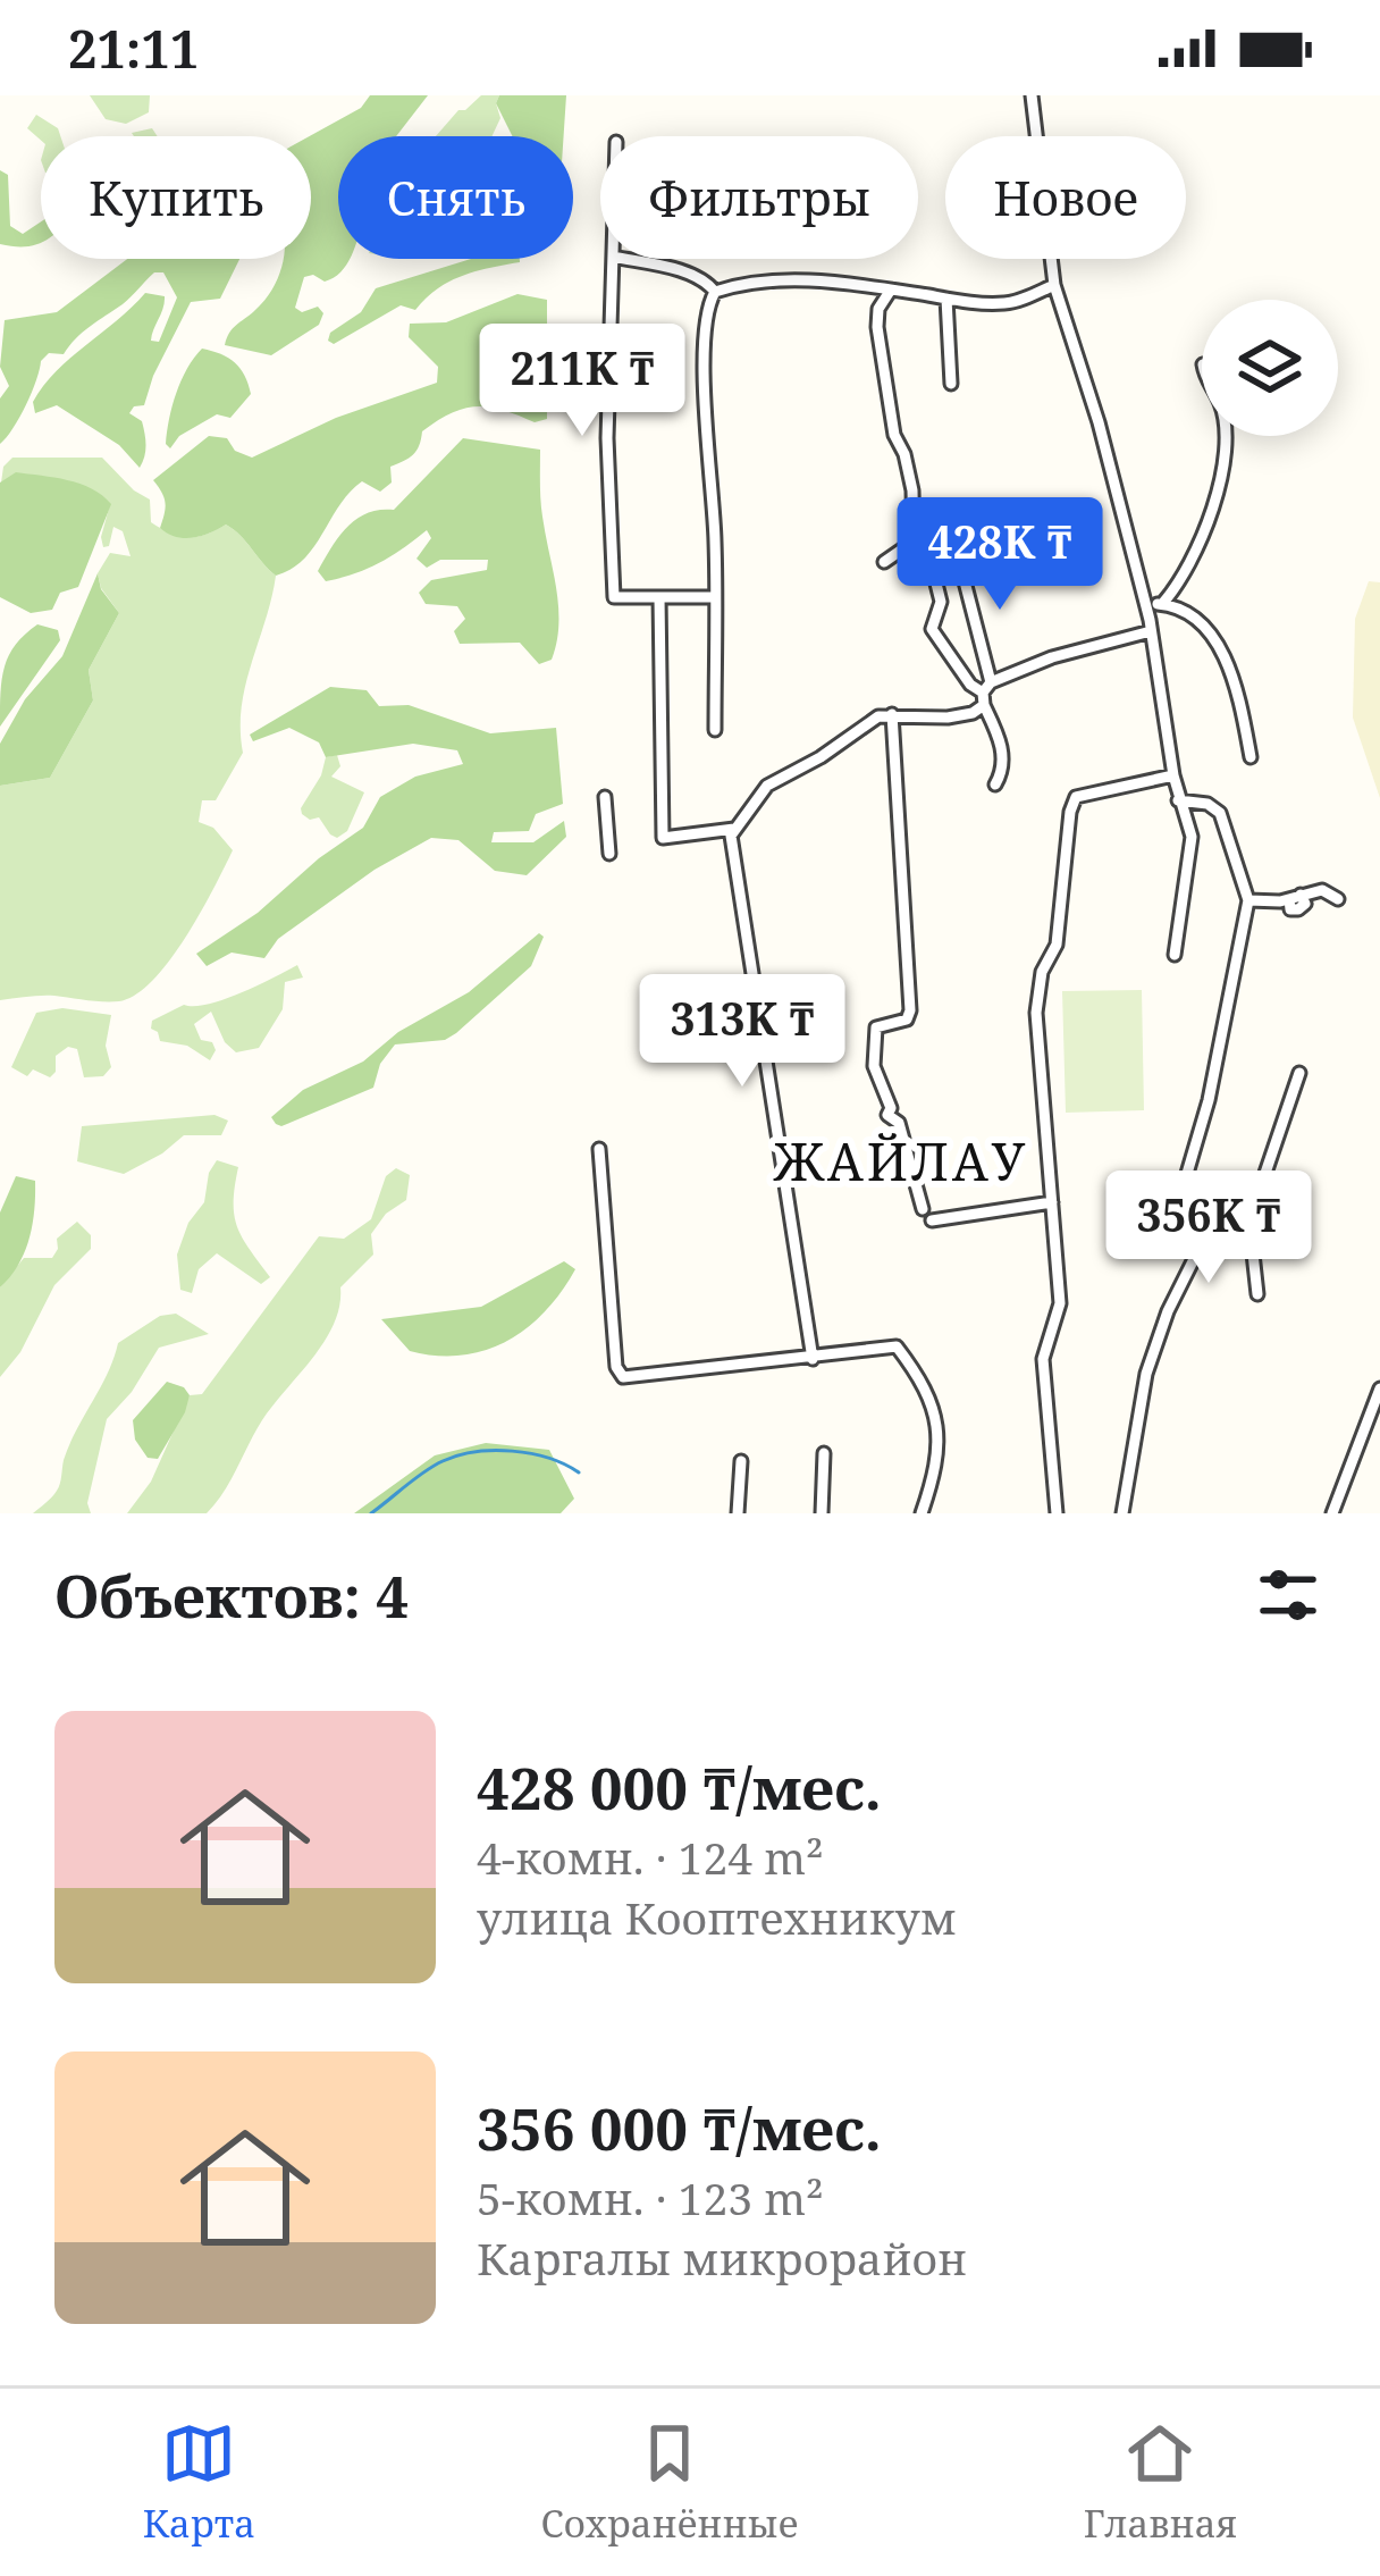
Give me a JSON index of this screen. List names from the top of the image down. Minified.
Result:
{"districts":["ЖАЙЛАУ"],"page":{"status":"21:11","chip":["Купить","Снять","Фильтры","Новое"],"price":["211K ₸","428K ₸","313K ₸","356K ₸"],"heading":"Объектов: 4","list":[{"name":"428 000 ₸/мес.","note":"4-комн. · 124 m² · улица Кооптехникум"},{"name":"356 000 ₸/мес.","note":"5-комн. · 123 m² · Каргалы микрорайон"}],"tabs":["Карта","Сохранённые","Главная"]}}
